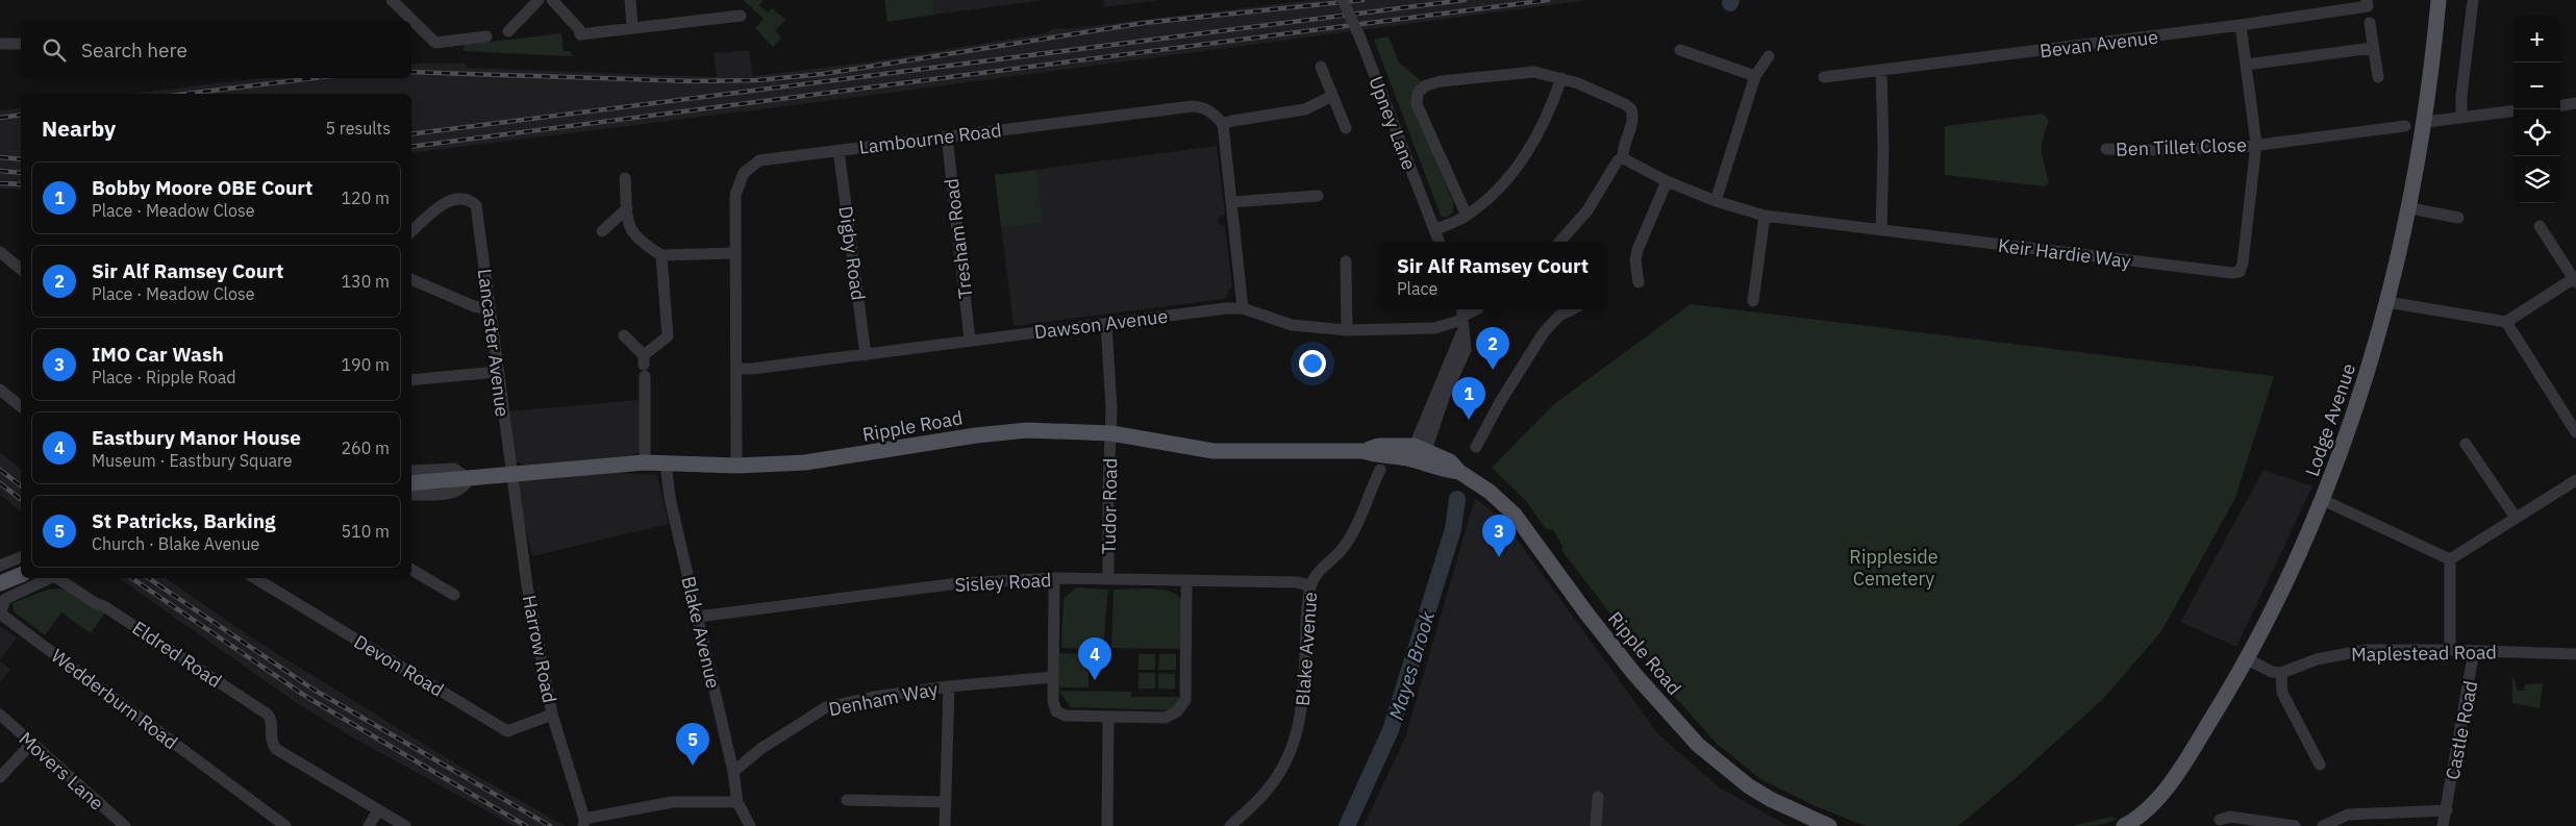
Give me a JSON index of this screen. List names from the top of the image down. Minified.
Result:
{"streets":{"main road":["Lodge Avenue","Ripple Road"],"street":["Bevan Avenue","Upney Lane","Lambourne Road","Ben Tillet Close","Tresham Road","Digby Road","Keir Hardie Way","Dawson Avenue","Lancaster Avenue","Tudor Road","Sisley Road","Blake Avenue","Harrow Road","Maplestead Road","Eldred Road","Devon Road","Wedderburn Road","Denham Way","Castle Road","Movers Lane"]},"crossings":[["Lambourne Road","Tresham Road"],["Lambourne Road","Digby Road"],["Lambourne Road","Dawson Avenue"],["Lambourne Road","Ripple Road"],["Ben Tillet Close","Keir Hardie Way"],["Tresham Road","Dawson Avenue"],["Digby Road","Dawson Avenue"],["Dawson Avenue","Tudor Road"],["Lancaster Avenue","Ripple Road"],["Lancaster Avenue","Harrow Road"],["Ripple Road","Tudor Road"],["Ripple Road","Blake Avenue"],["Ripple Road","Harrow Road"],["Tudor Road","Sisley Road"],["Sisley Road","Blake Avenue"],["Blake Avenue","Denham Way"],["Harrow Road","Devon Road"],["Maplestead Road","Castle Road"]],"water":["Mayes Brook"],"parks":["Rippleside Cemetery"],"page":{"map_buttons":["+","−"],"search":"Search here","heading":["Nearby","5 results"],"list":[{"mark":"1","name":"Bobby Moore OBE Court","note":"Place · Meadow Close","value":"120 m"},{"mark":"2","name":"Sir Alf Ramsey Court","note":"Place · Meadow Close","value":"130 m"},{"mark":"3","name":"IMO Car Wash","note":"Place · Ripple Road","value":"190 m"},{"mark":"4","name":"Eastbury Manor House","note":"Museum · Eastbury Square","value":"260 m"},{"mark":"5","name":"St Patricks, Barking","note":"Church · Blake Avenue","value":"510 m"}],"popup":["Sir Alf Ramsey Court","Place"],"pins":["2","1","3","4","5"]}}
